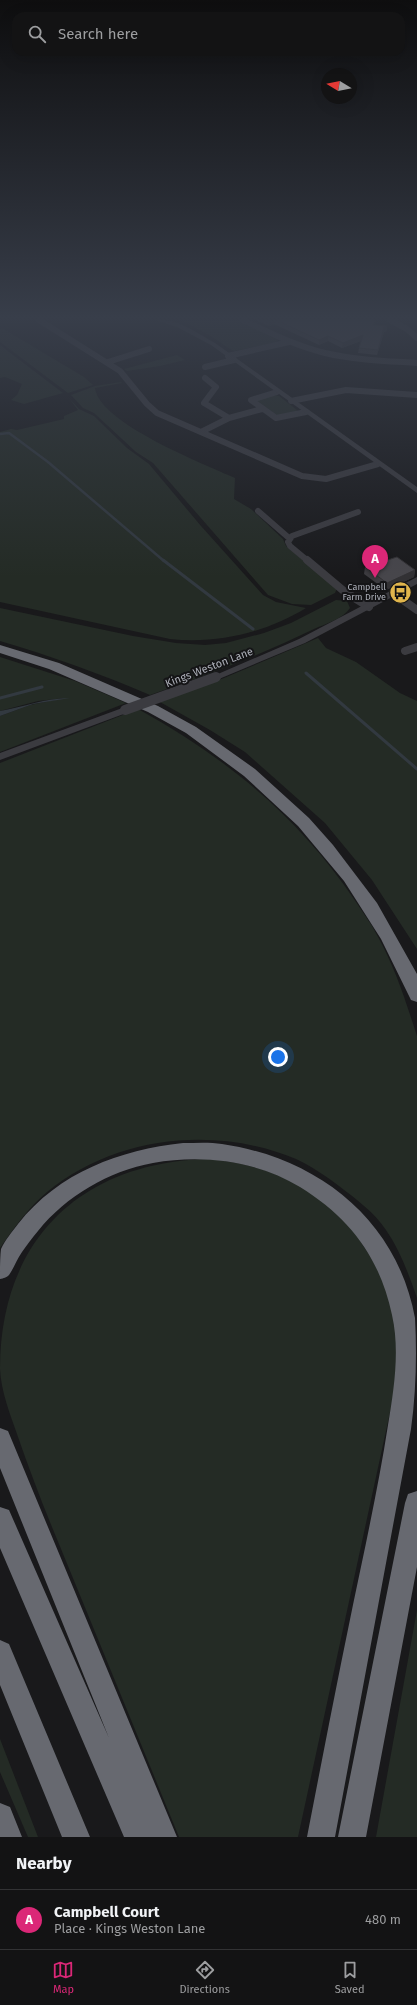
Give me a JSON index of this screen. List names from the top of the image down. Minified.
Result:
{"streets":{"street":["Kings Weston Lane"]},"places":{"bus stop":["Campbell Farm Drive"]},"north":"left","page":{"search":"Search here","pins":"A","heading":"Nearby","list":[{"mark":"A","name":"Campbell Court","note":"Place · Kings Weston Lane","value":"480 m"}],"nav":["Map","Directions","Saved"]}}
